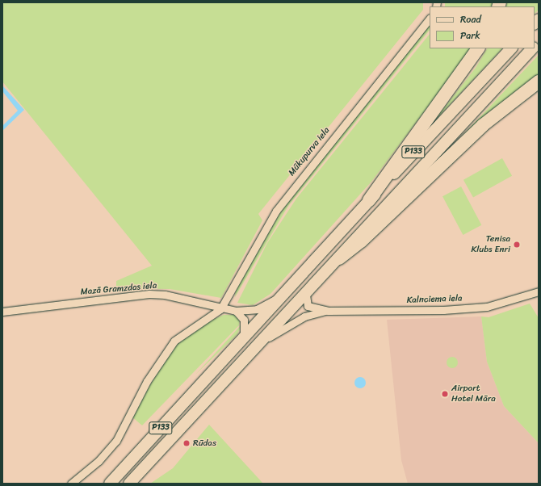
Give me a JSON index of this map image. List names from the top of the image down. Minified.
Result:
{"streets":{"main road":["P133"],"street":["Mūkupurva iela","Mazā Gramzdas iela","Kalnciema iela"]},"crossings":[["Mūkupurva iela","Mazā Gramzdas iela"],["P133","Mazā Gramzdas iela"],["P133","Kalnciema iela"]],"places":["Tenisa Klubs Enri","Airport Hotel Māra","Rūdas"],"legend":["Road","Park"]}
